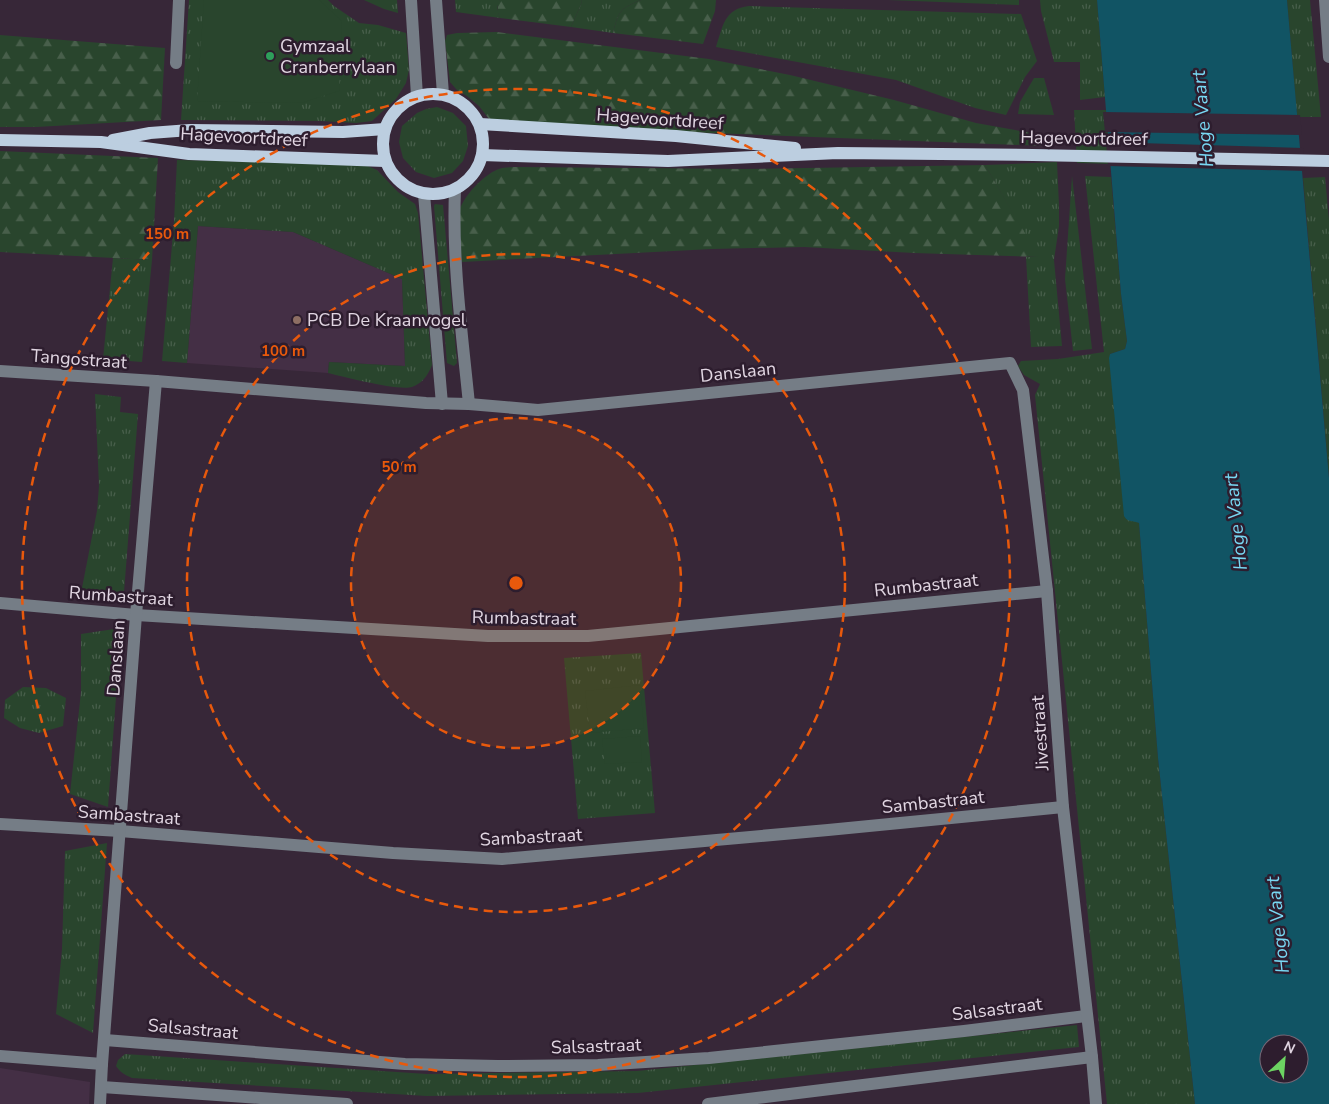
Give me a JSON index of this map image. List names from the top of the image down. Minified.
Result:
{"streets":{"main road":["Hagevoortdreef"],"street":["Tangostraat","Danslaan","Rumbastraat","Jivestraat","Sambastraat","Salsastraat"]},"crossings":[["Tangostraat","Danslaan"],["Danslaan","Rumbastraat"],["Danslaan","Jivestraat"],["Danslaan","Sambastraat"],["Danslaan","Salsastraat"],["Rumbastraat","Jivestraat"],["Jivestraat","Sambastraat"],["Jivestraat","Salsastraat"]],"water":["Hoge Vaart"],"places":["Gymzaal Cranberrylaan","PCB De Kraanvogel"],"north":"top right","rings":["150 m","100 m","50 m"]}
